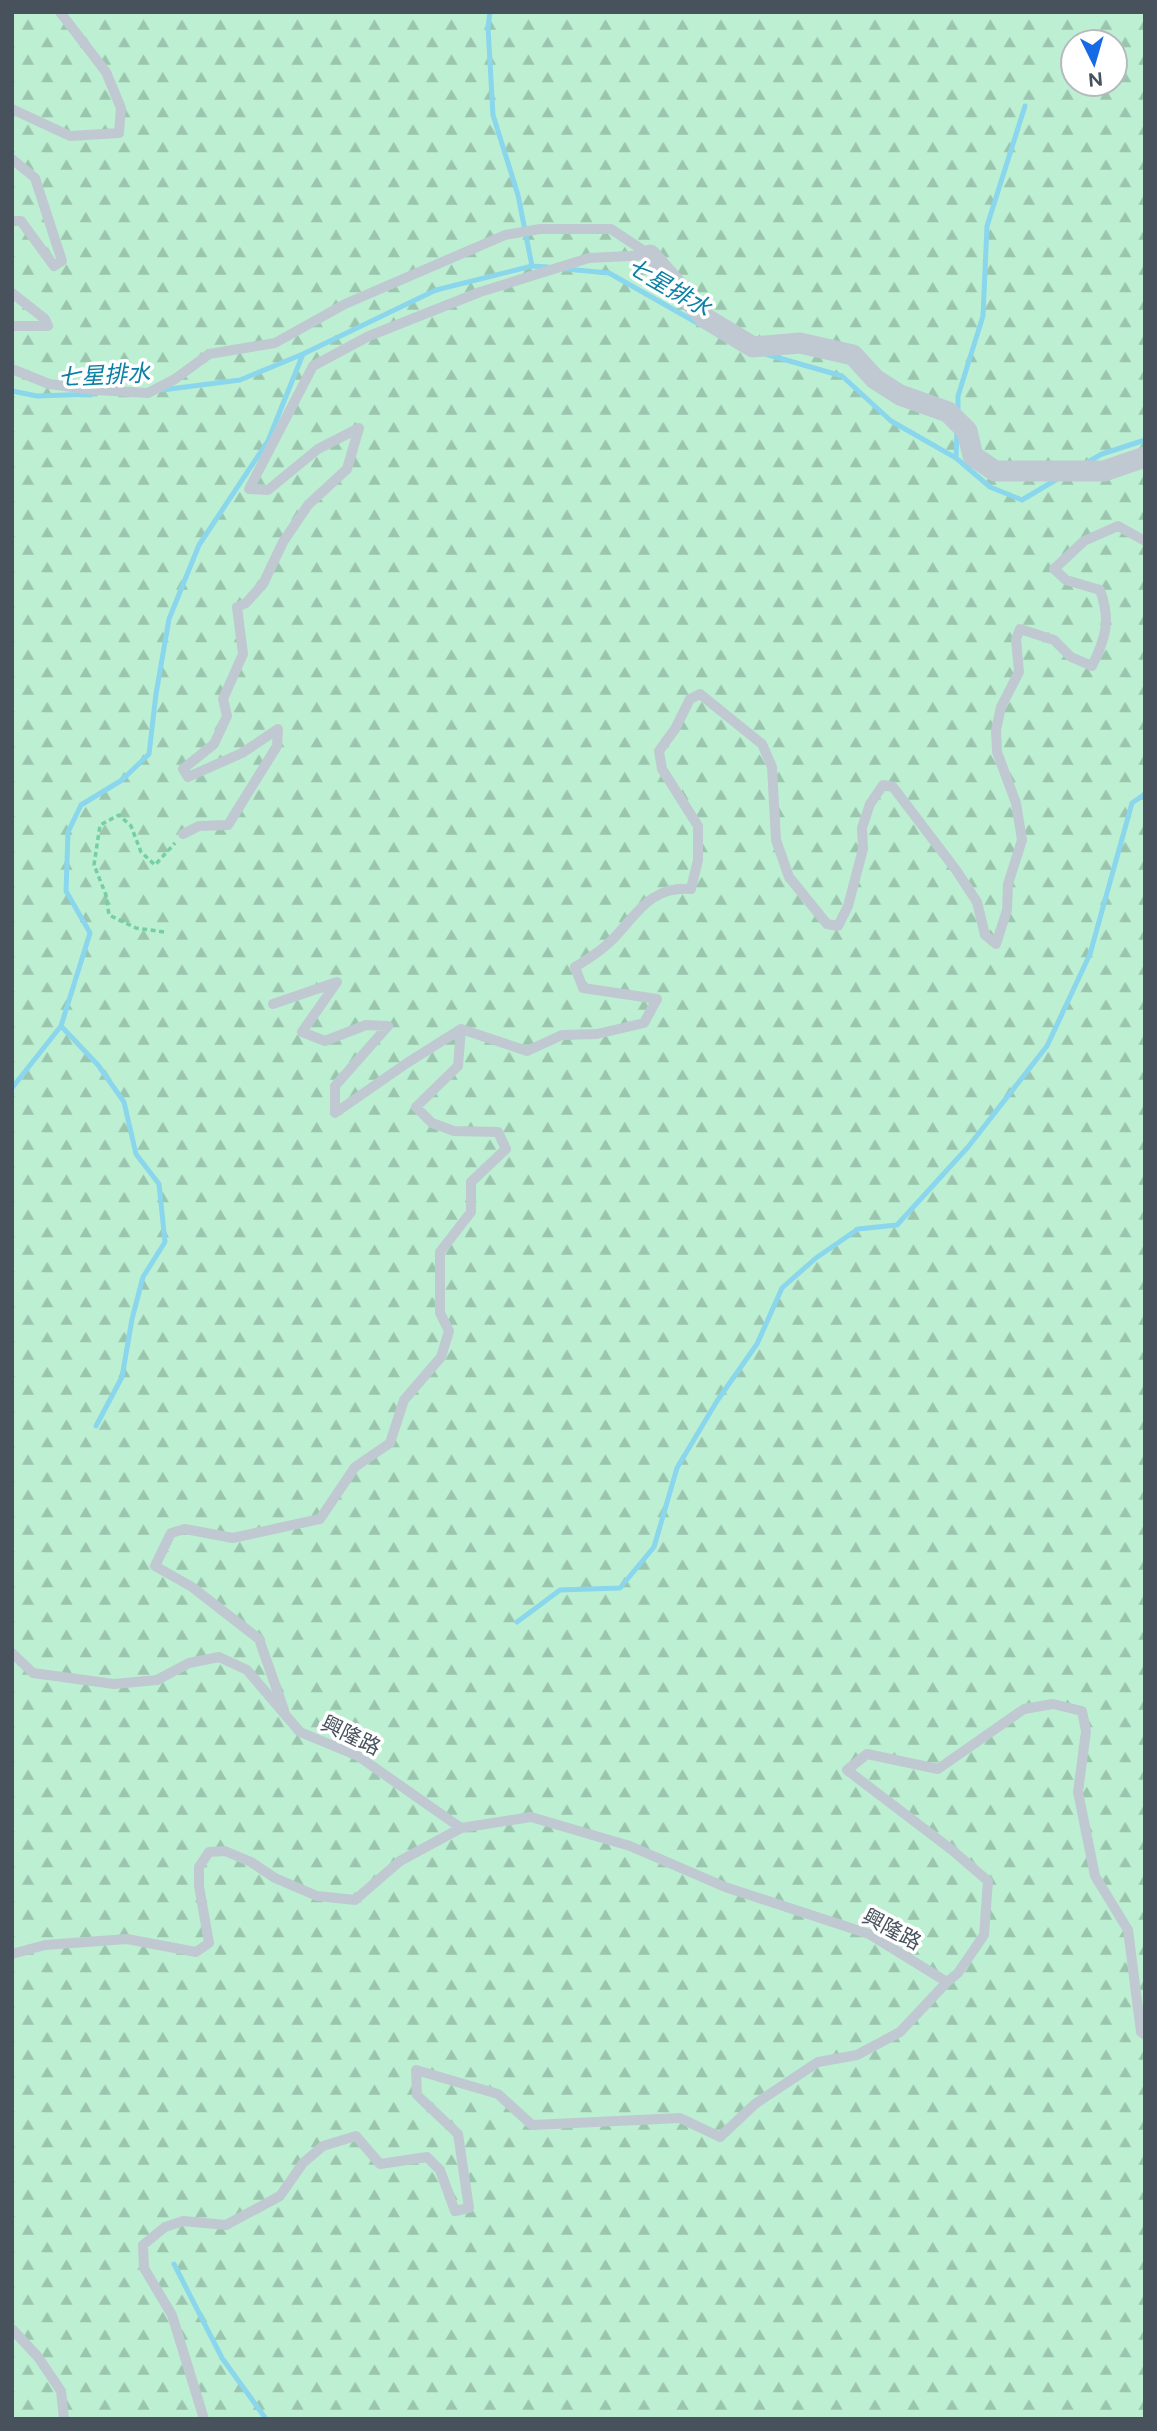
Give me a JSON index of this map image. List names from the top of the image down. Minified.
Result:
{"streets":{"lane":["興隆路"]},"water":["七星排水"],"north":"bottom"}
